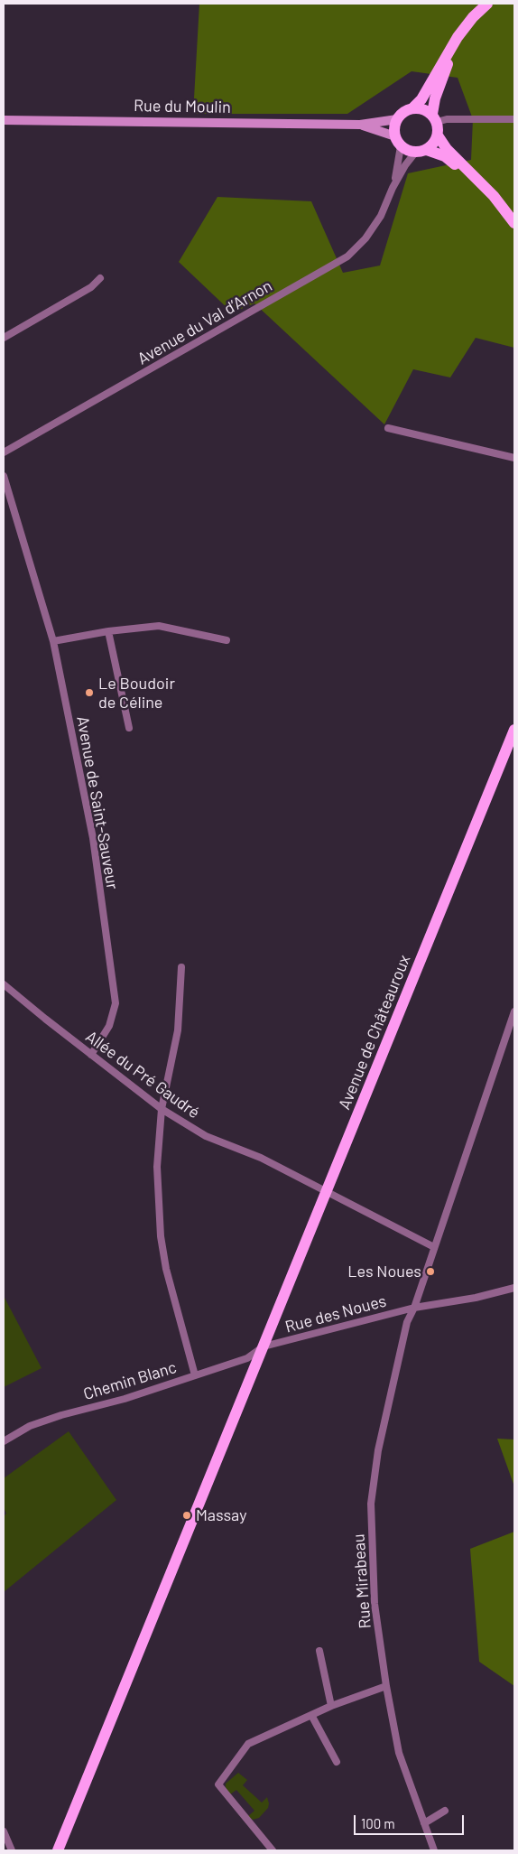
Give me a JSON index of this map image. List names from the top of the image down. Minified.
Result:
{"streets":{"main road":["Avenue de Châteauroux"],"street":["Rue du Moulin","Avenue du Val d’Arnon","Avenue de Saint-Sauveur","Allée du Pré Gaudré","Rue des Noues","Chemin Blanc","Rue Mirabeau"]},"crossings":[["Rue du Moulin","Avenue du Val d’Arnon"],["Avenue de Saint-Sauveur","Allée du Pré Gaudré"],["Avenue de Châteauroux","Allée du Pré Gaudré"],["Avenue de Châteauroux","Rue des Noues"],["Avenue de Châteauroux","Chemin Blanc"],["Allée du Pré Gaudré","Rue Mirabeau"],["Rue des Noues","Chemin Blanc"],["Rue des Noues","Rue Mirabeau"]],"places":["Le Boudoir de Céline","Les Noues","Massay"],"scale_bar":"100 m"}
